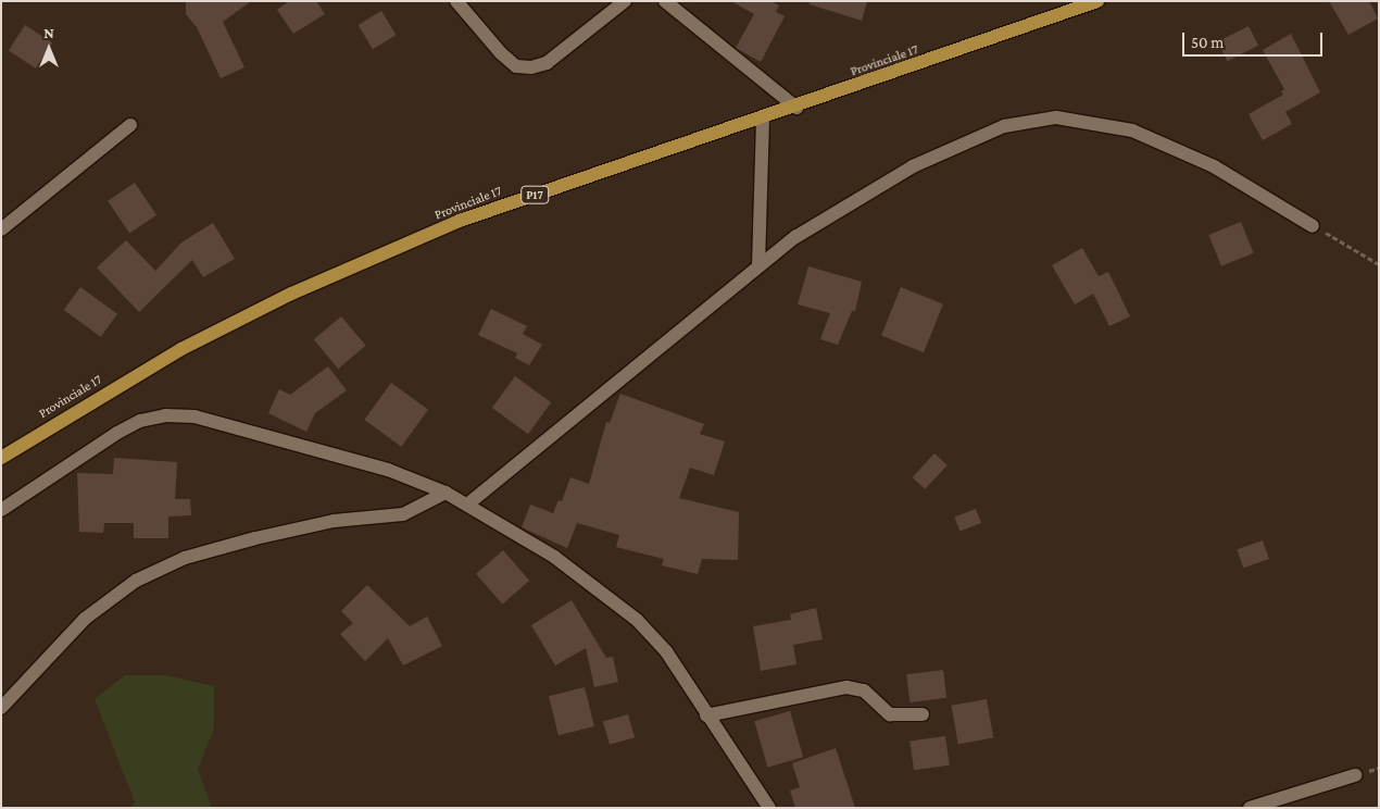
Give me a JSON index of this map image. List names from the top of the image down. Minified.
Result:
{"streets":{"main road":["Provinciale 17","P17"]},"scale_bar":"50 m","north":"top"}
